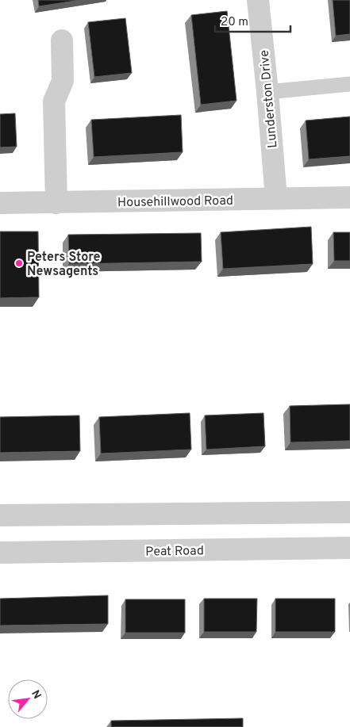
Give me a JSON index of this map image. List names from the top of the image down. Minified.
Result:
{"streets":{"street":["Lunderston Drive","Househillwood Road","Peat Road"]},"crossings":[["Lunderston Drive","Househillwood Road"]],"places":["Peters Store Newsagents"],"scale_bar":"20 m","north":"top right"}
